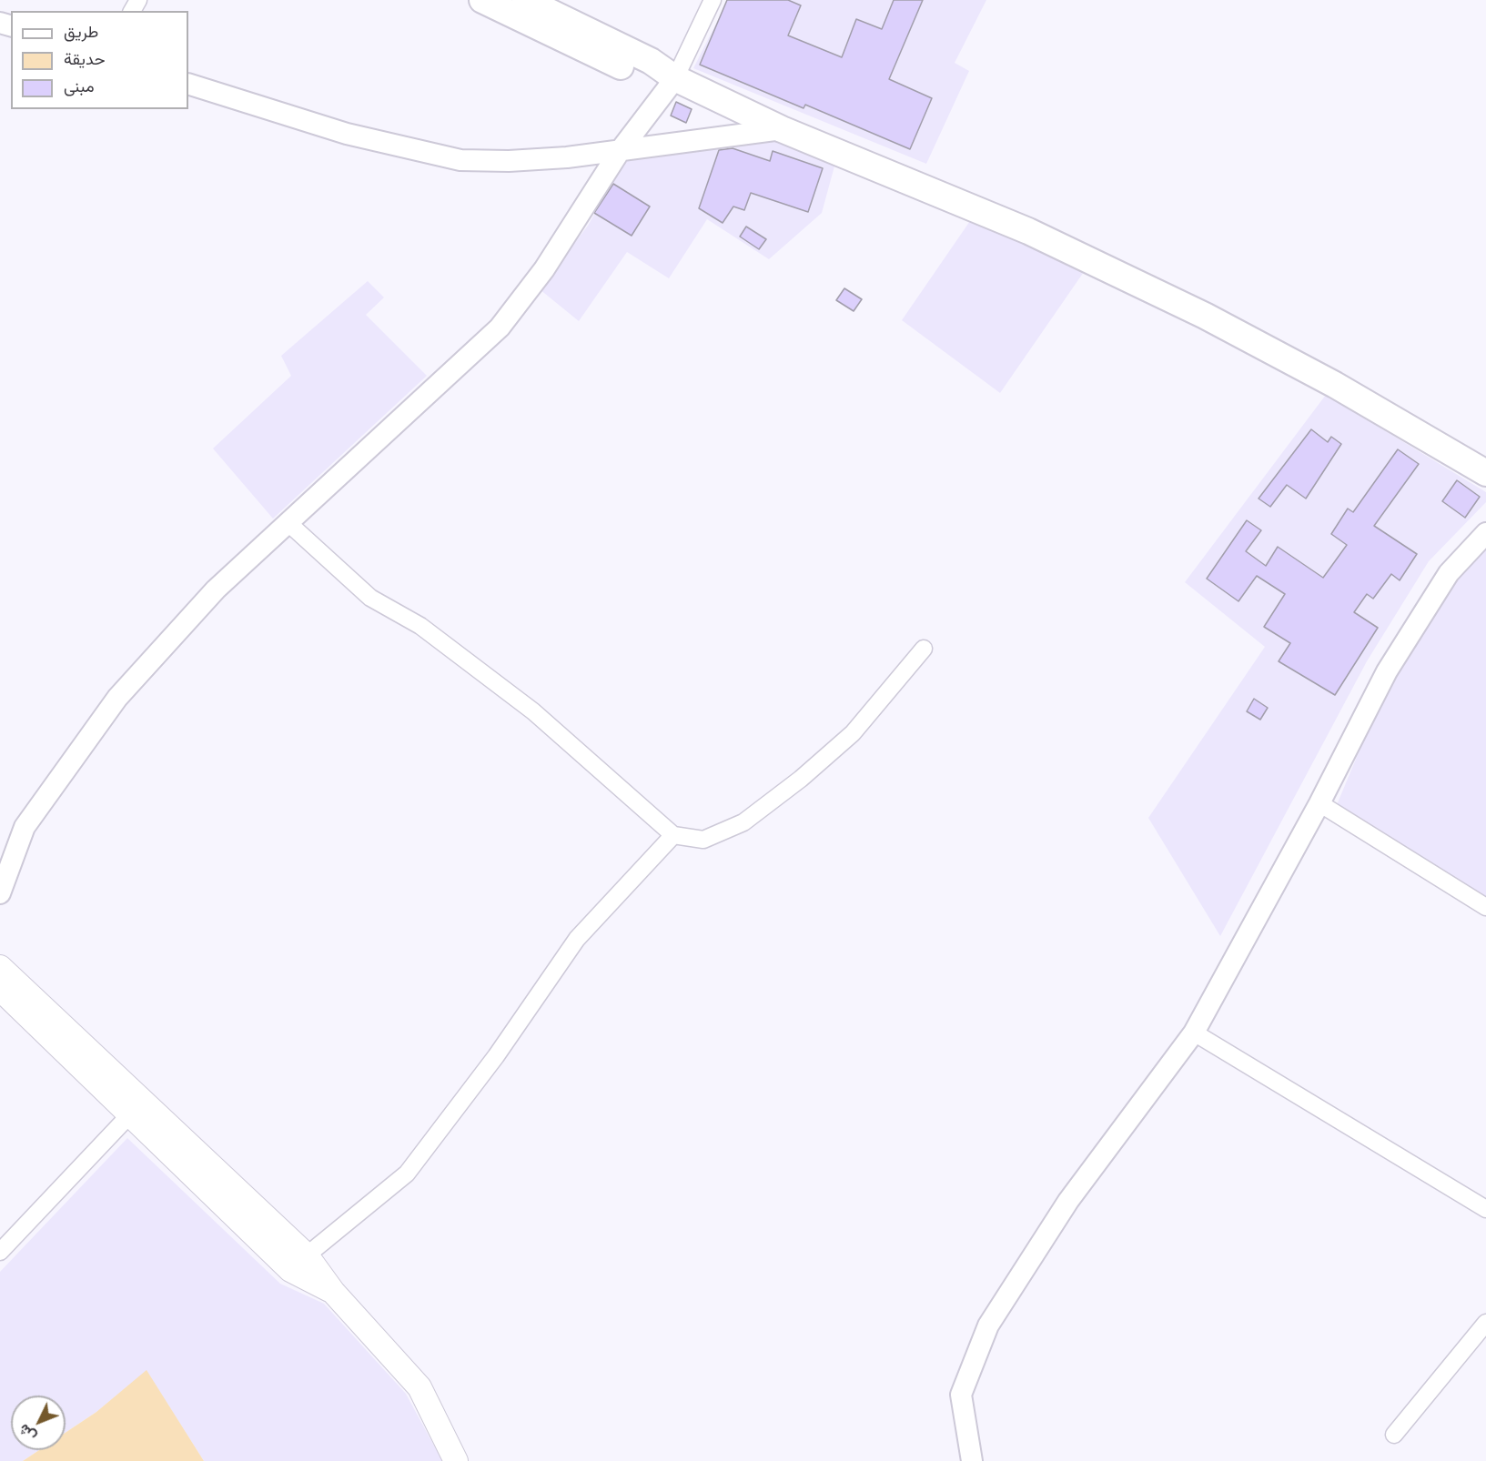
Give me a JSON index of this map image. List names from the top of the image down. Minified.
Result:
{"legend":["طريق","حديقة","مبنى"],"north":"bottom left"}
